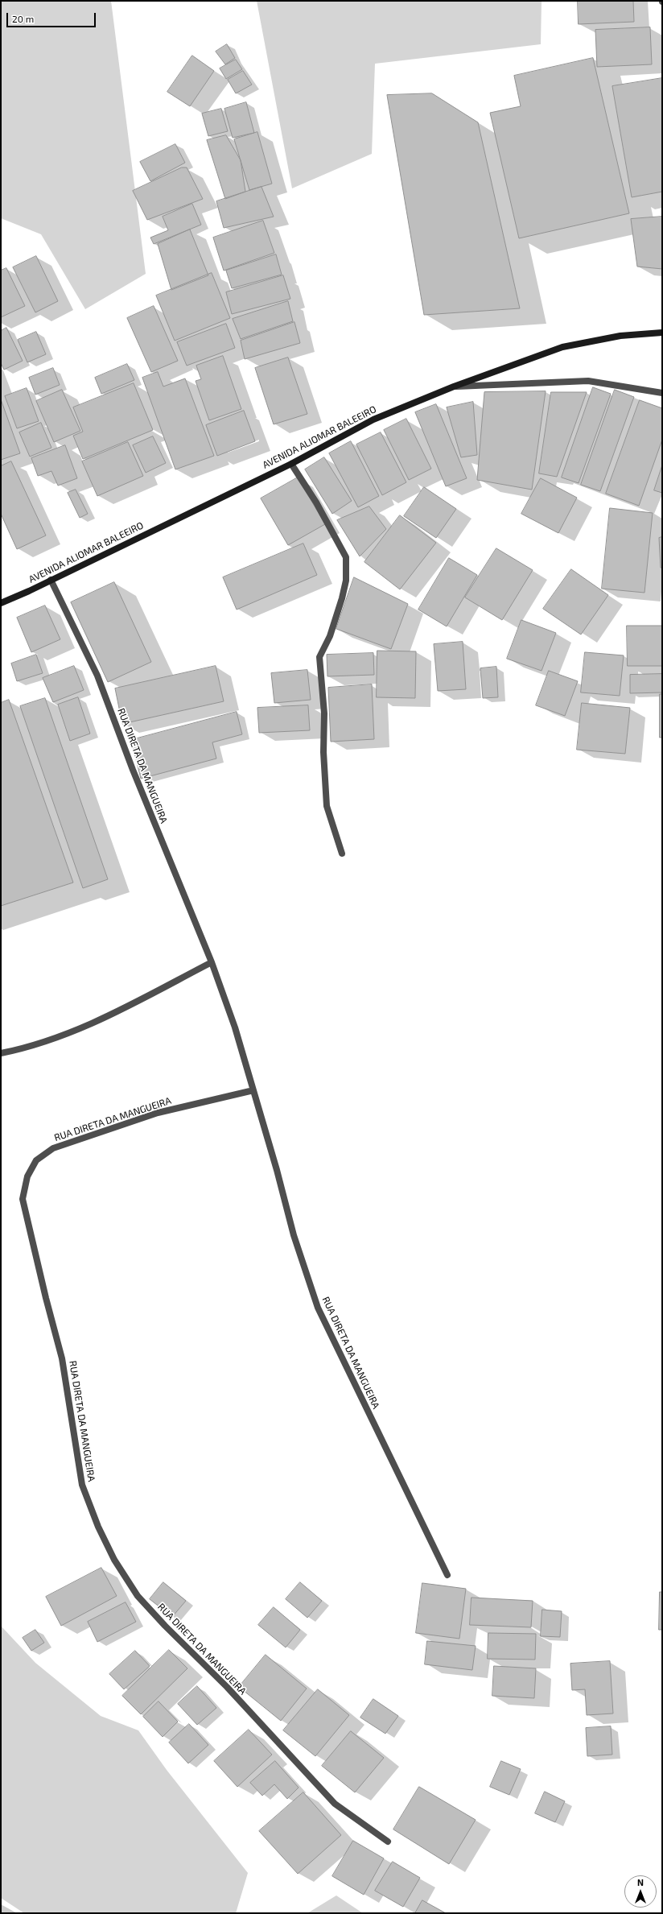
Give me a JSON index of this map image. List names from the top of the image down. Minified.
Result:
{"streets":{"main road":["AVENIDA ALIOMAR BALEEIRO"],"street":["RUA DIRETA DA MANGUEIRA"]},"crossings":[["AVENIDA ALIOMAR BALEEIRO","RUA DIRETA DA MANGUEIRA"]],"scale_bar":"20 m","north":"top"}
